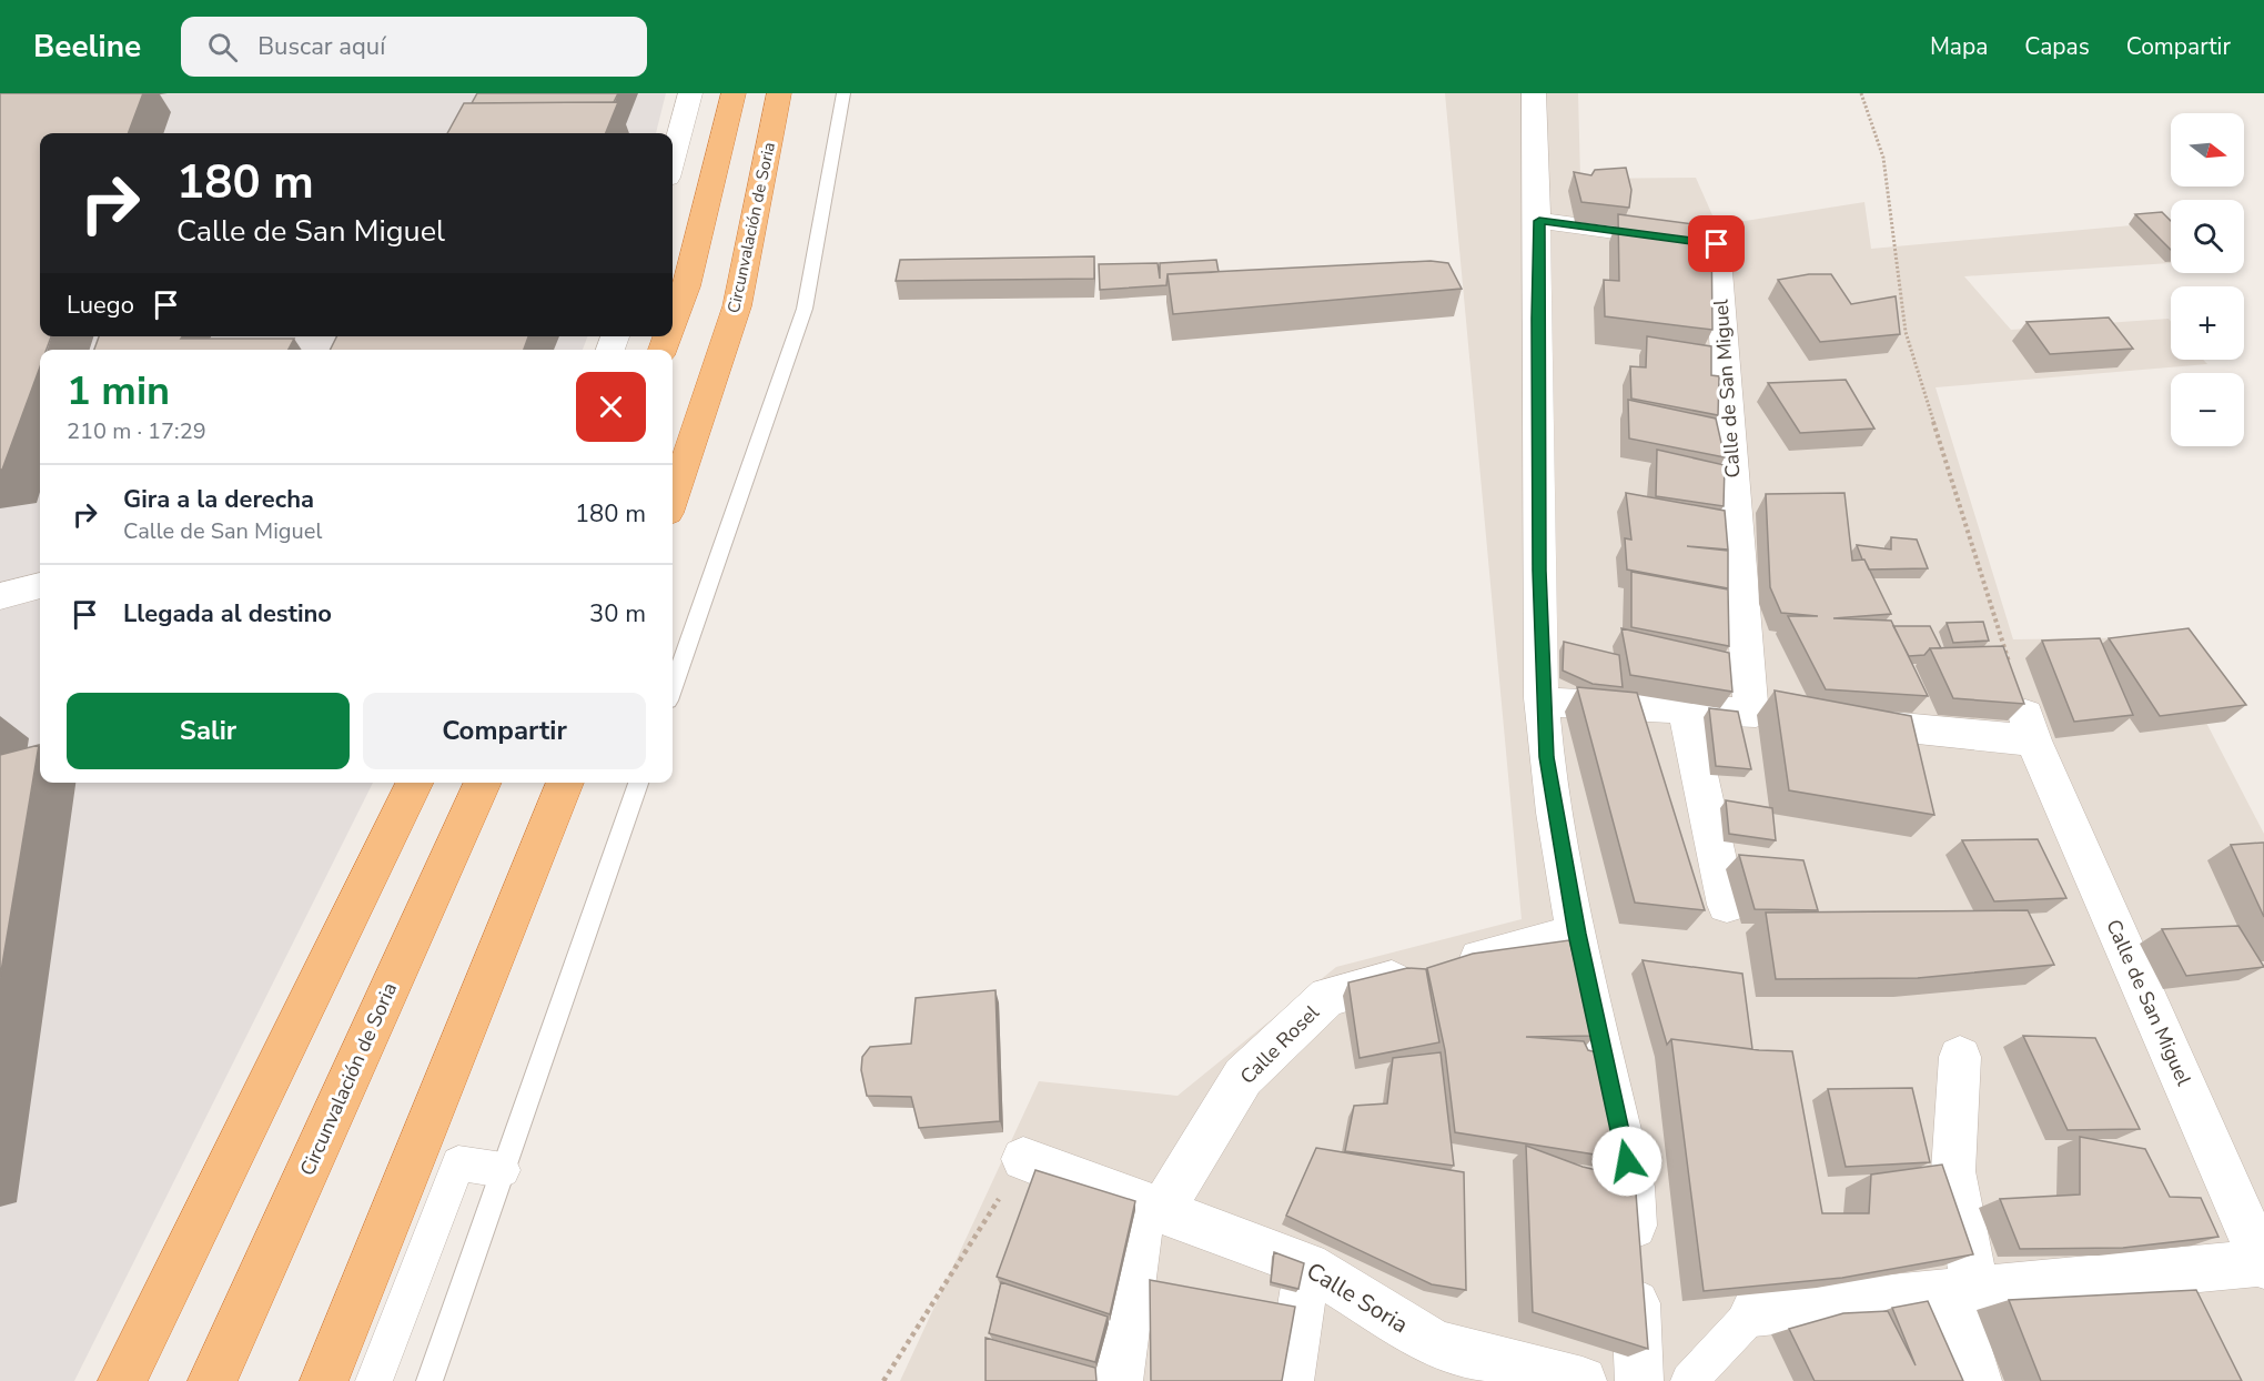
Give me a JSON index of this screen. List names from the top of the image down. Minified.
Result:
{"streets":{"highway":["Circunvalación de Soria"],"street":["Calle de San Miguel","Calle Rosel","Calle Soria"]},"crossings":[["Calle Rosel","Calle Soria"]],"north":"right","page":{"header":"Beeline","search":"Buscar aquí","nav":["Mapa","Capas","Compartir"],"map_buttons":["+","−"],"turn":["180 m","Calle de San Miguel"],"then":"Luego","heading":["1 min","210 m · 17:29"],"list":[{"name":"Gira a la derecha","note":"Calle de San Miguel","value":"180 m"},{"name":"Llegada al destino","value":"30 m"}],"buttons":["Salir","Compartir"]}}
